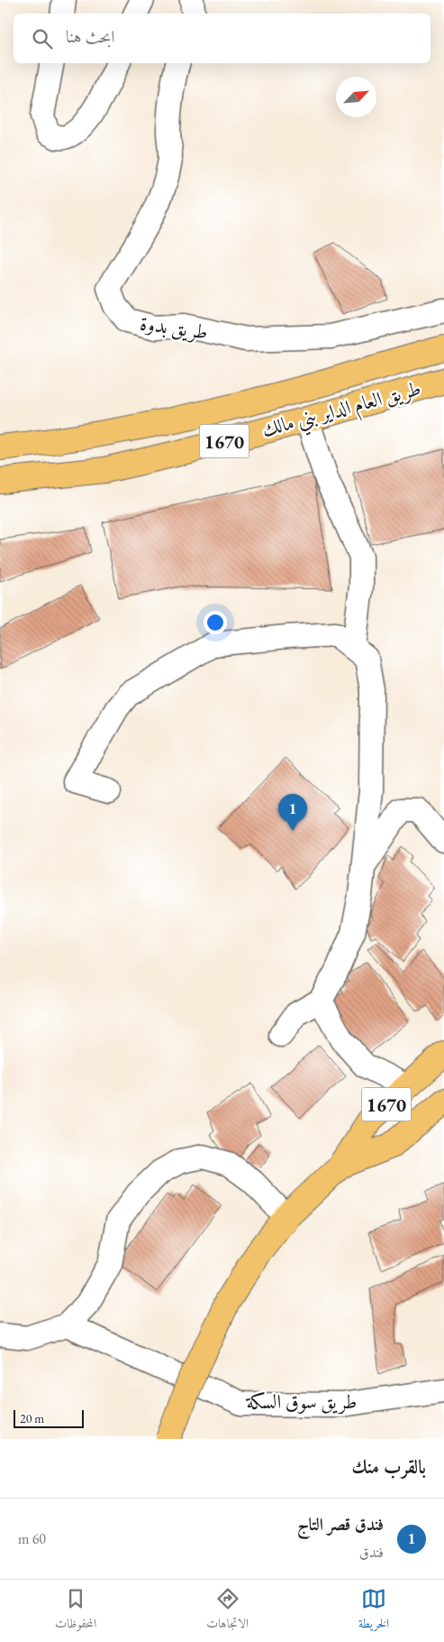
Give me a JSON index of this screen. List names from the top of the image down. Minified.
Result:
{"streets":{"highway":["طريق العام الداير بني مالك","1670"],"street":["طريق بدوة","طريق سوق السكة"]},"scale_bar":"20 m","north":"top right","page":{"search":"ابحث هنا","pins":"1","scale":"20 m","heading":"بالقرب منك","list":[{"mark":"1","name":"فندق قصر التاج","note":"فندق","value":"60 m"}],"nav":["الخريطة","الاتجاهات","المحفوظات"]}}
